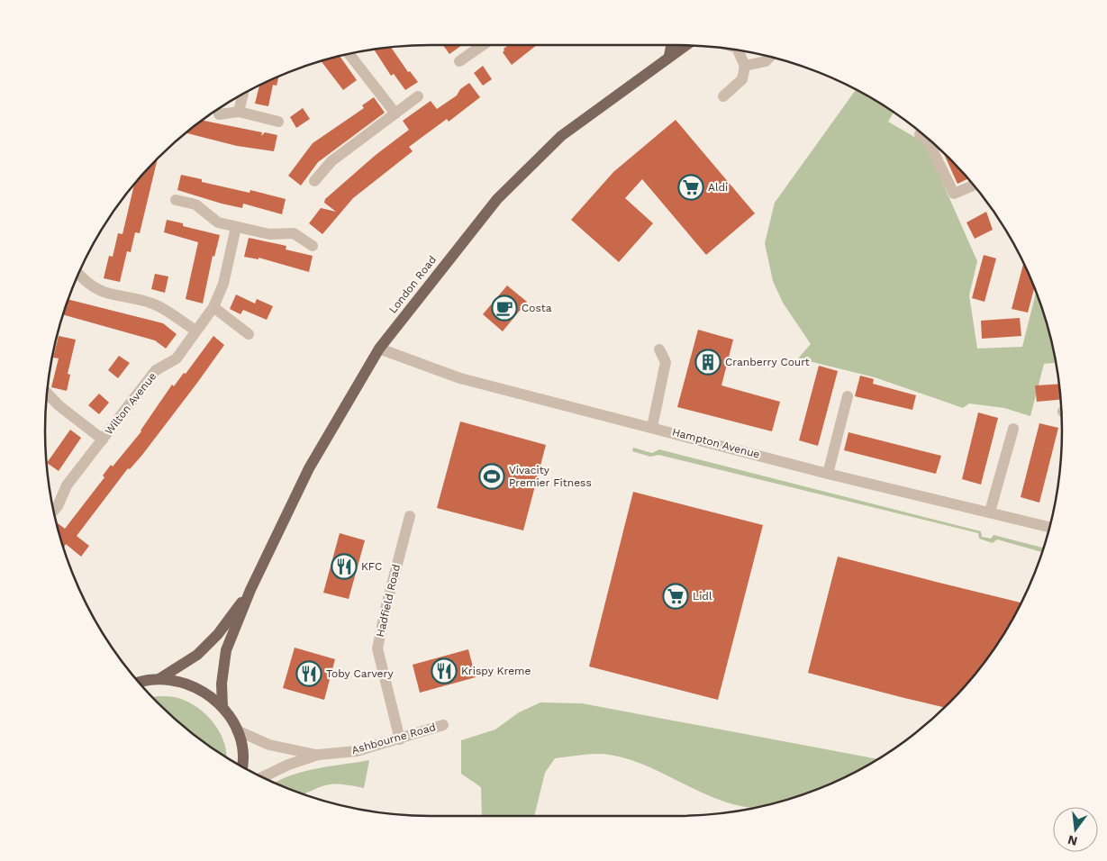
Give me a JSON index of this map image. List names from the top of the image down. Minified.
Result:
{"streets":{"main road":["London Road"],"street":["Wilton Avenue","Hampton Avenue","Hadfield Road","Ashbourne Road"]},"crossings":[["London Road","Hampton Avenue"],["Hadfield Road","Ashbourne Road"]],"places":{"supermarket":["Aldi","Lidl"],"cafe":["Costa"],"building":["Cranberry Court"],"sports":["Vivacity Premier Fitness"],"restaurant":["KFC","Krispy Kreme","Toby Carvery"]},"north":"bottom"}
